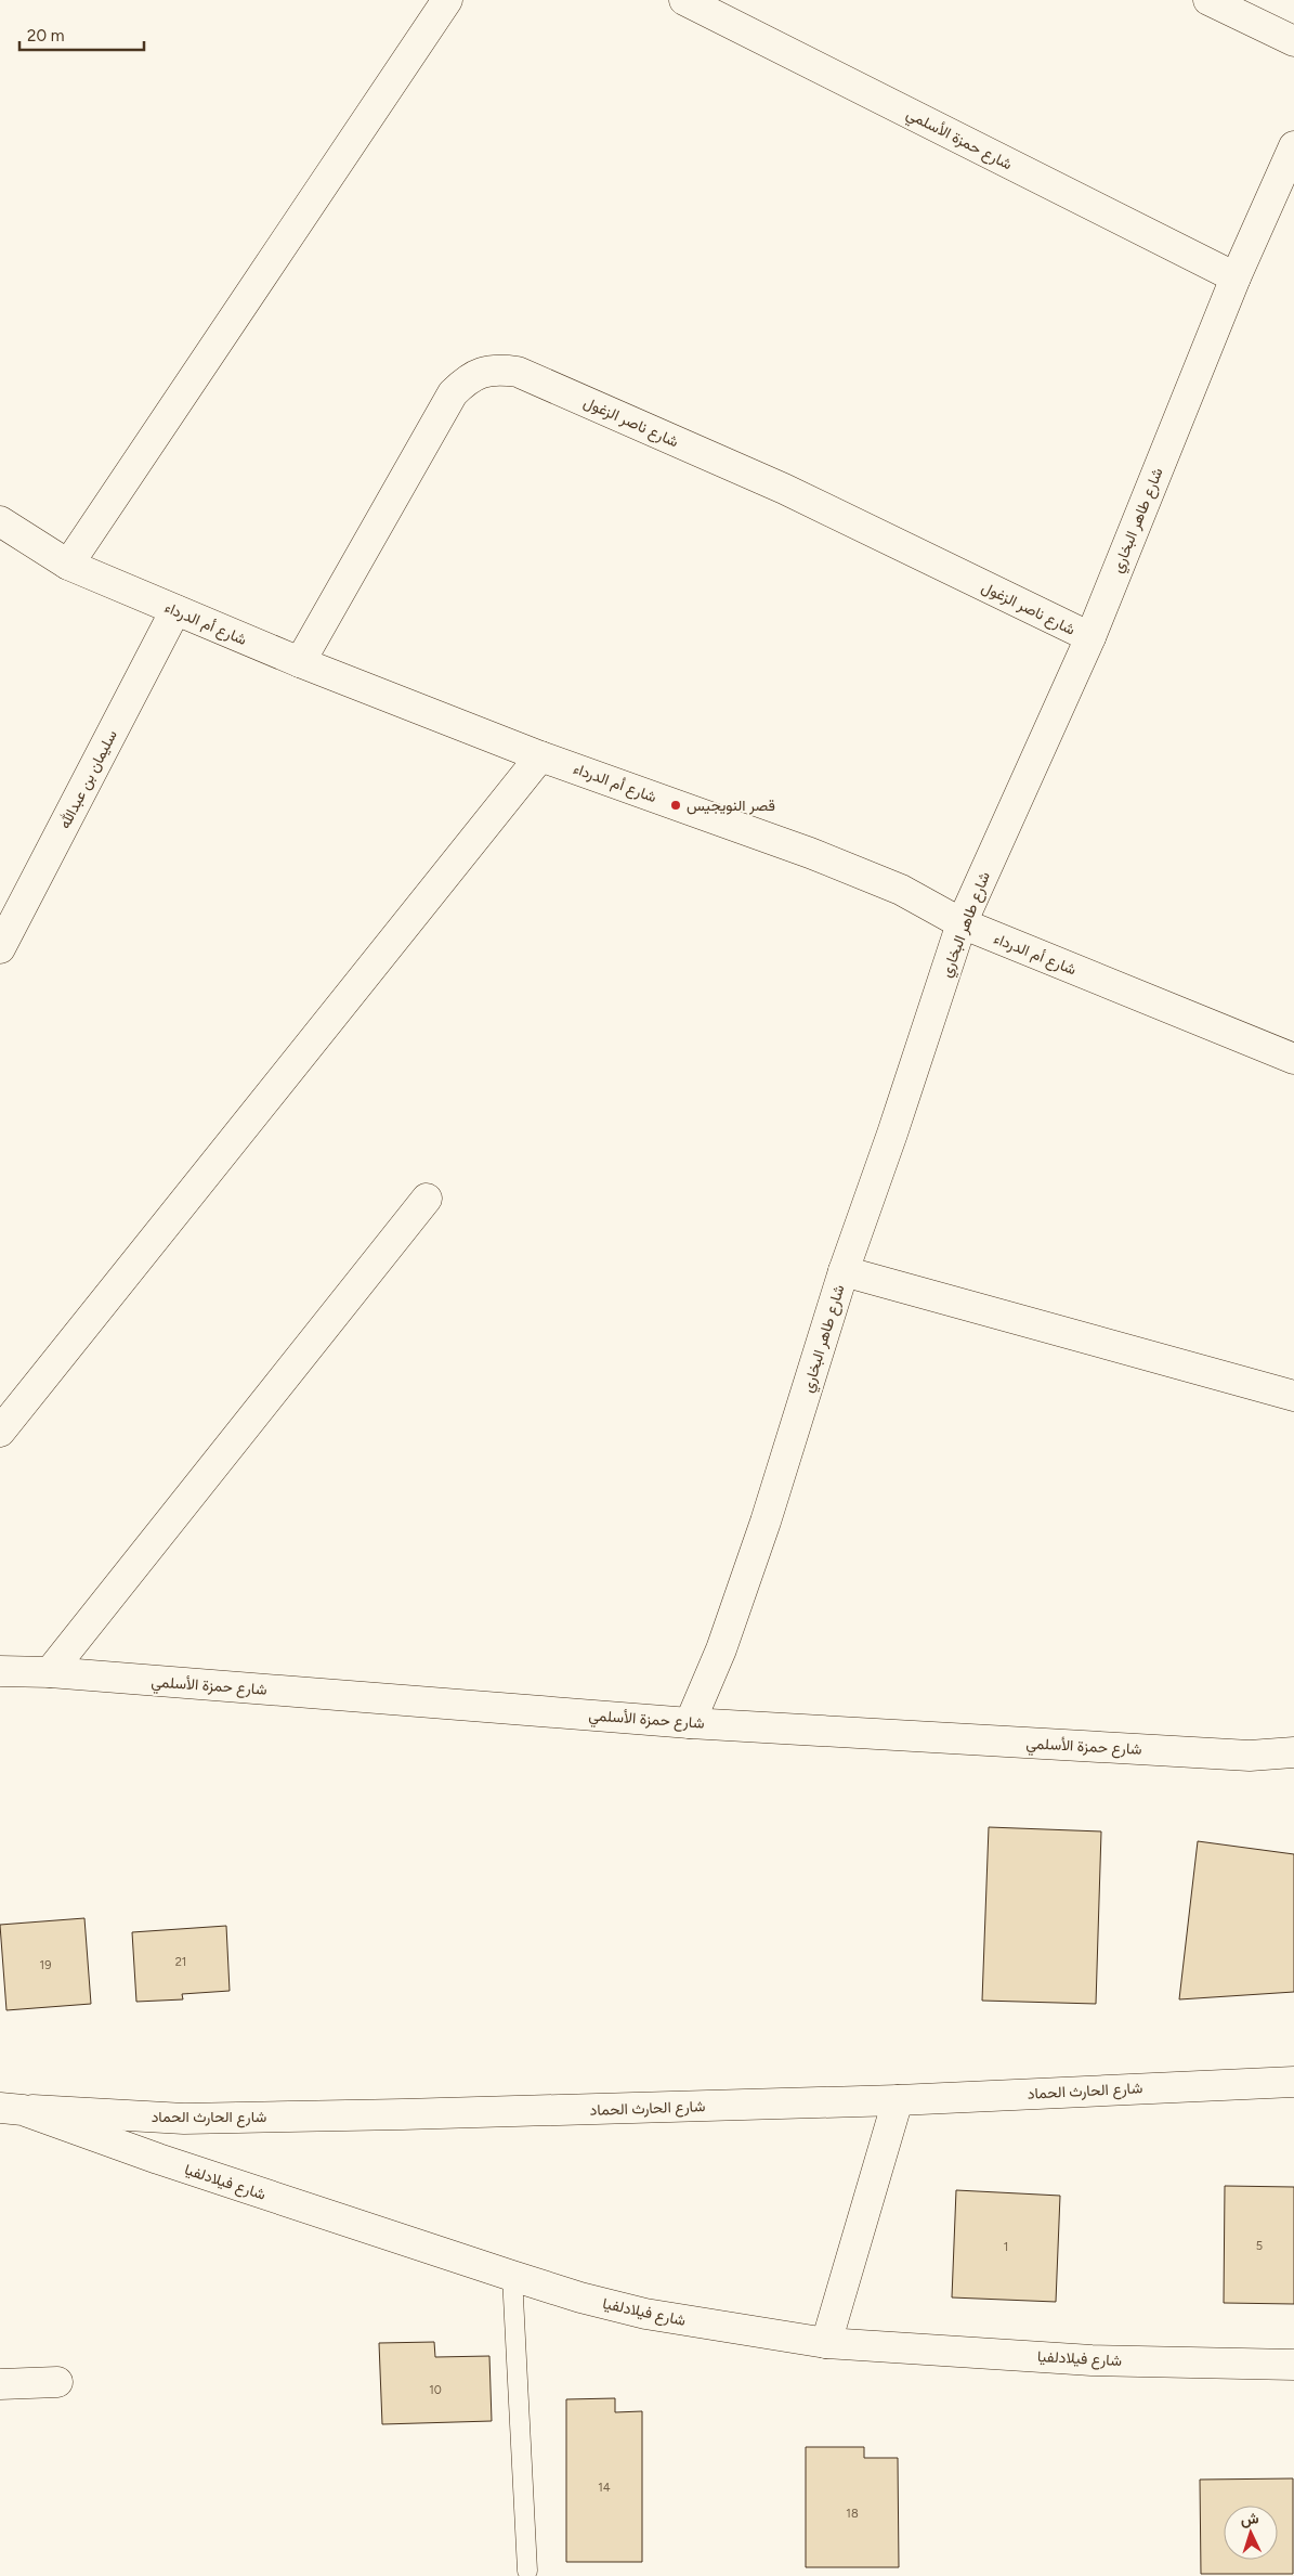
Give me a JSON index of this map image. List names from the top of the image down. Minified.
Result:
{"streets":{"street":["شارع حمزة الأسلمي","شارع ناصر الزغول","شارع طاهر البخاري","شارع أم الدرداء","سليمان بن عبدالله","شارع الحارث الحماد","شارع فيلادلفيا"]},"crossings":[["شارع حمزة الأسلمي","شارع طاهر البخاري"],["شارع ناصر الزغول","شارع طاهر البخاري"],["شارع ناصر الزغول","شارع أم الدرداء"],["شارع طاهر البخاري","شارع أم الدرداء"],["شارع أم الدرداء","سليمان بن عبدالله"],["شارع الحارث الحماد","شارع فيلادلفيا"]],"places":["قصر النويجيس"],"house_numbers":["21","19","5","1","10","14","18"],"scale_bar":"20 m","north":"top"}
